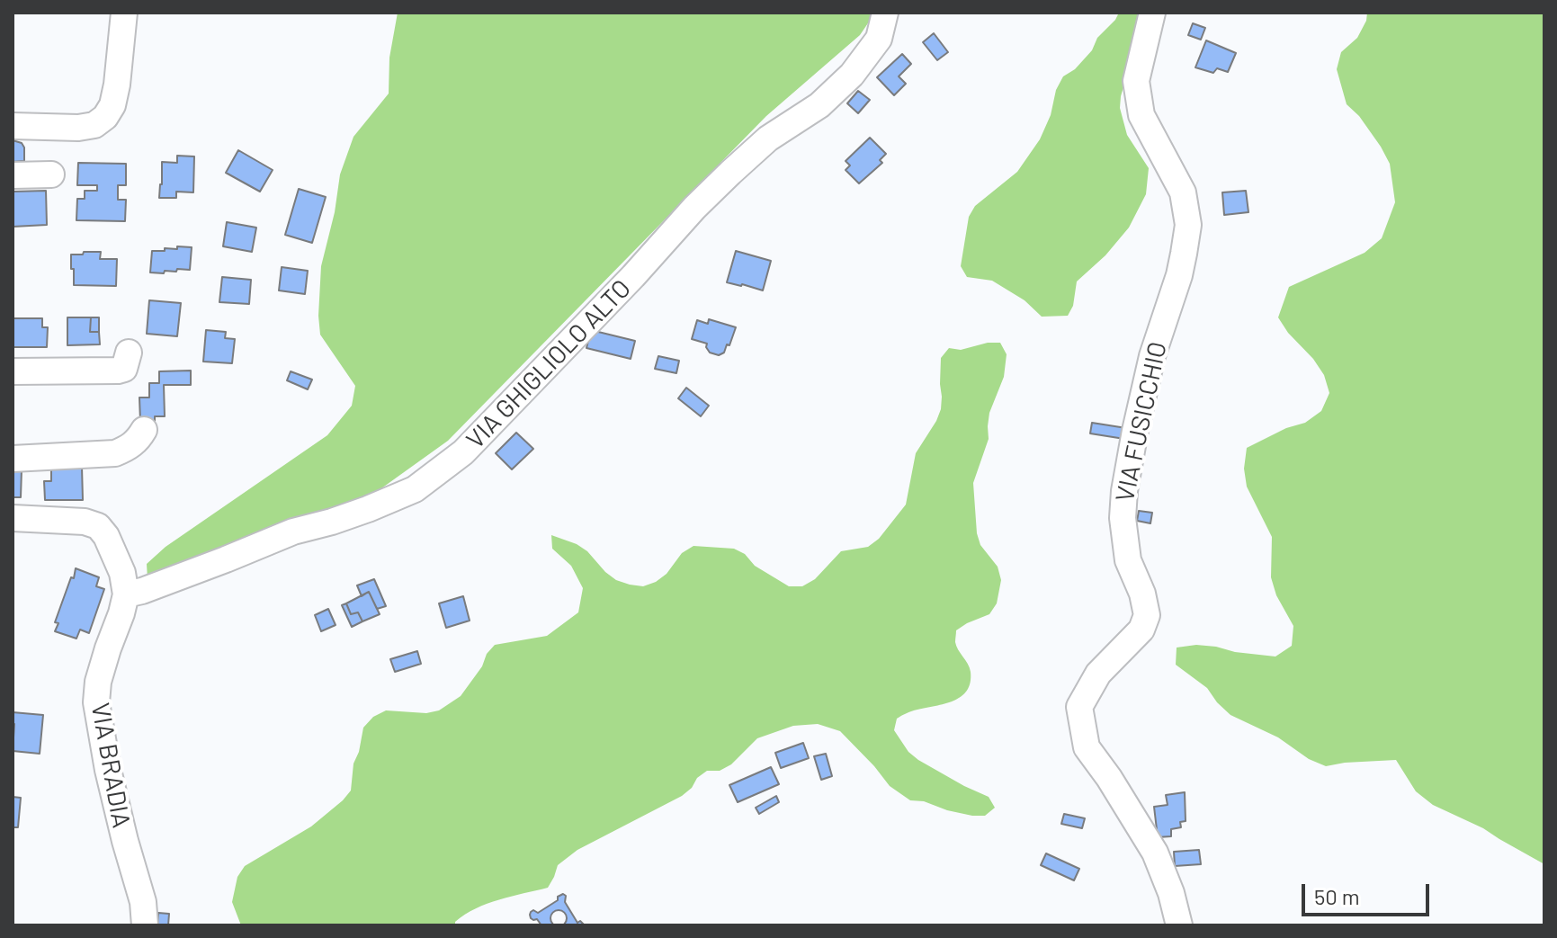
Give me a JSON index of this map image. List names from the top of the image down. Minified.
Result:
{"streets":{"street":["VIA GHIGLIOLO ALTO","VIA FUSICCHIO","VIA BRADIA"]},"crossings":[["VIA GHIGLIOLO ALTO","VIA BRADIA"]],"scale_bar":"50 m"}
